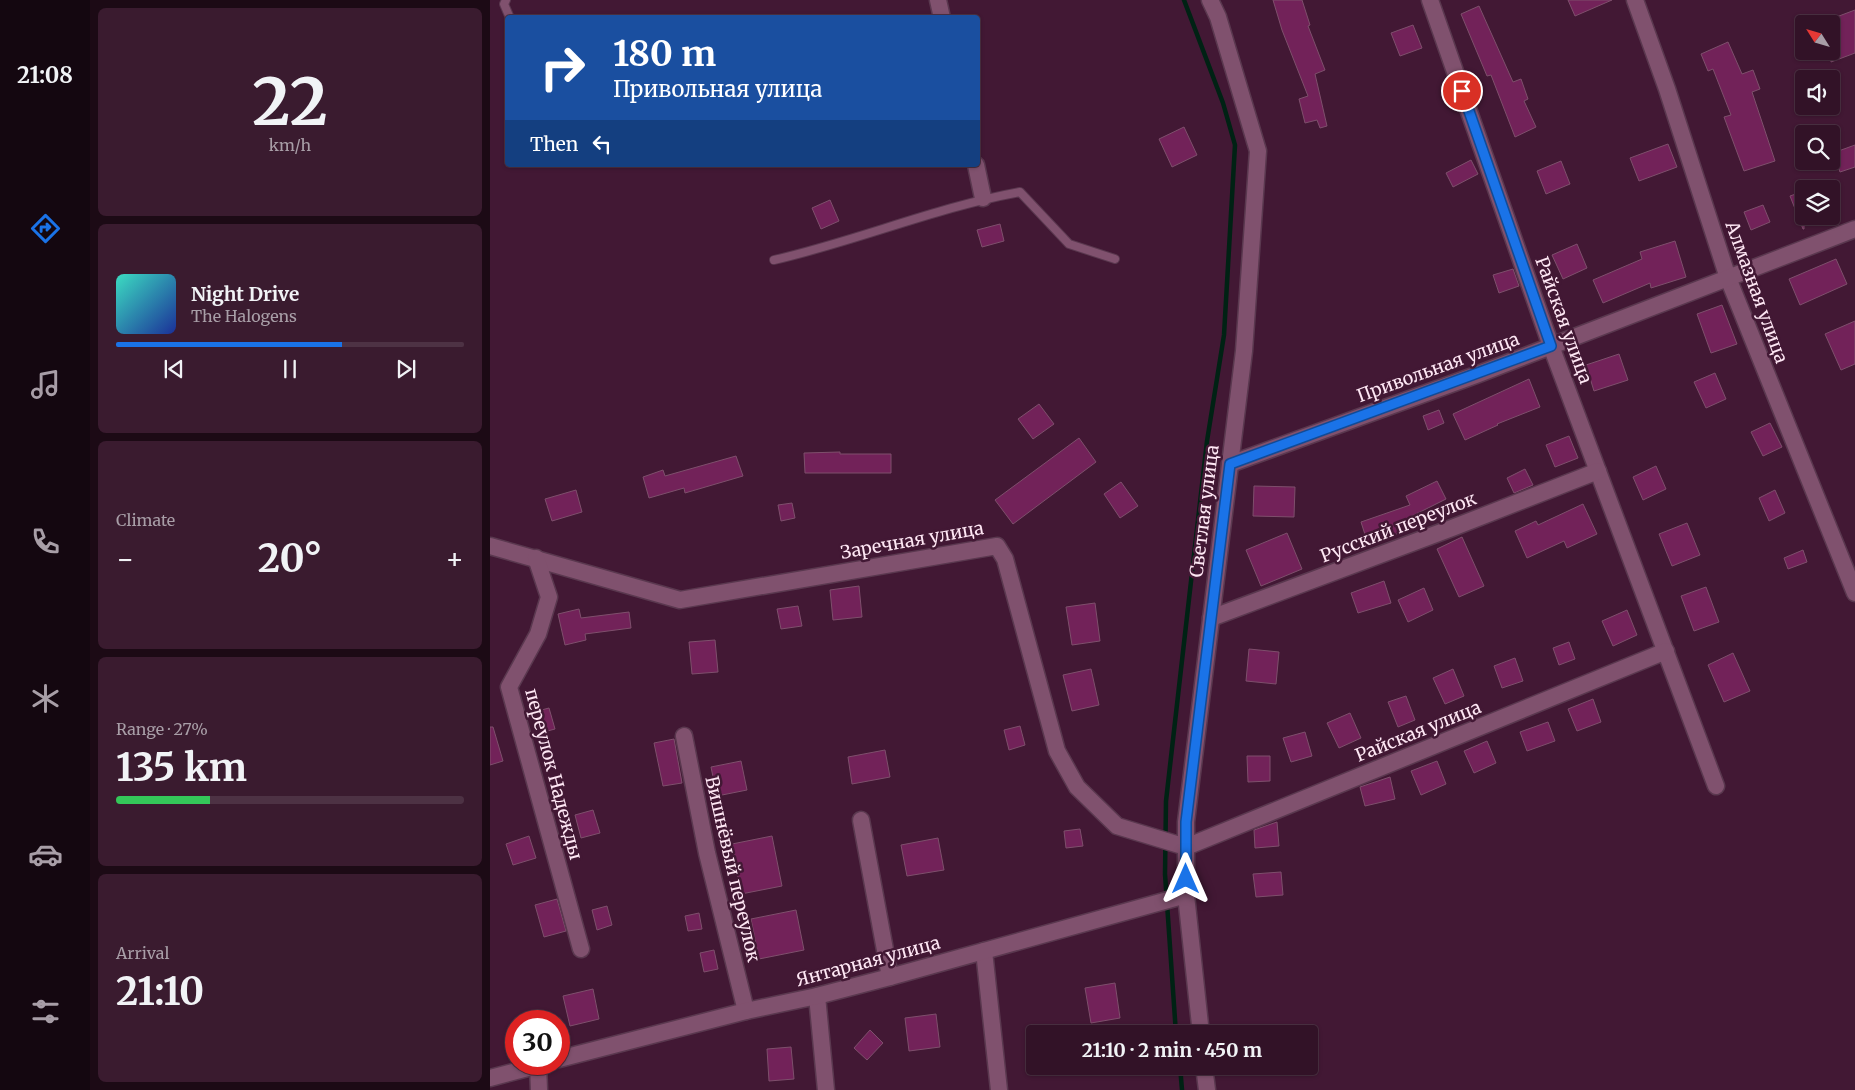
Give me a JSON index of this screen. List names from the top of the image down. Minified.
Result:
{"streets":{"street":["Алмазная улица","Райская улица","Привольная улица","Светлая улица","Русский переулок","Заречная улица","переулок Надежды","Вишнёвый переулок","Янтарная улица"]},"crossings":[["Алмазная улица","Привольная улица"],["Райская улица","Привольная улица"],["Райская улица","Светлая улица"],["Райская улица","Русский переулок"],["Райская улица","Заречная улица"],["Привольная улица","Светлая улица"],["Светлая улица","Русский переулок"],["Светлая улица","Заречная улица"],["Светлая улица","Янтарная улица"],["Заречная улица","переулок Надежды"],["Вишнёвый переулок","Янтарная улица"]],"north":"top left","page":{"tabs":"21:08","tile":[["22","km/h"],"Climate",["Range · 27%","135 km"],["Arrival","21:10"]],"turn":["180 m","Привольная улица"],"then":"Then","song":["Night Drive","The Halogens"],"heat":["−","20°","+"],"limit":"30","trip":"21:10 · 2 min · 450 m"}}
